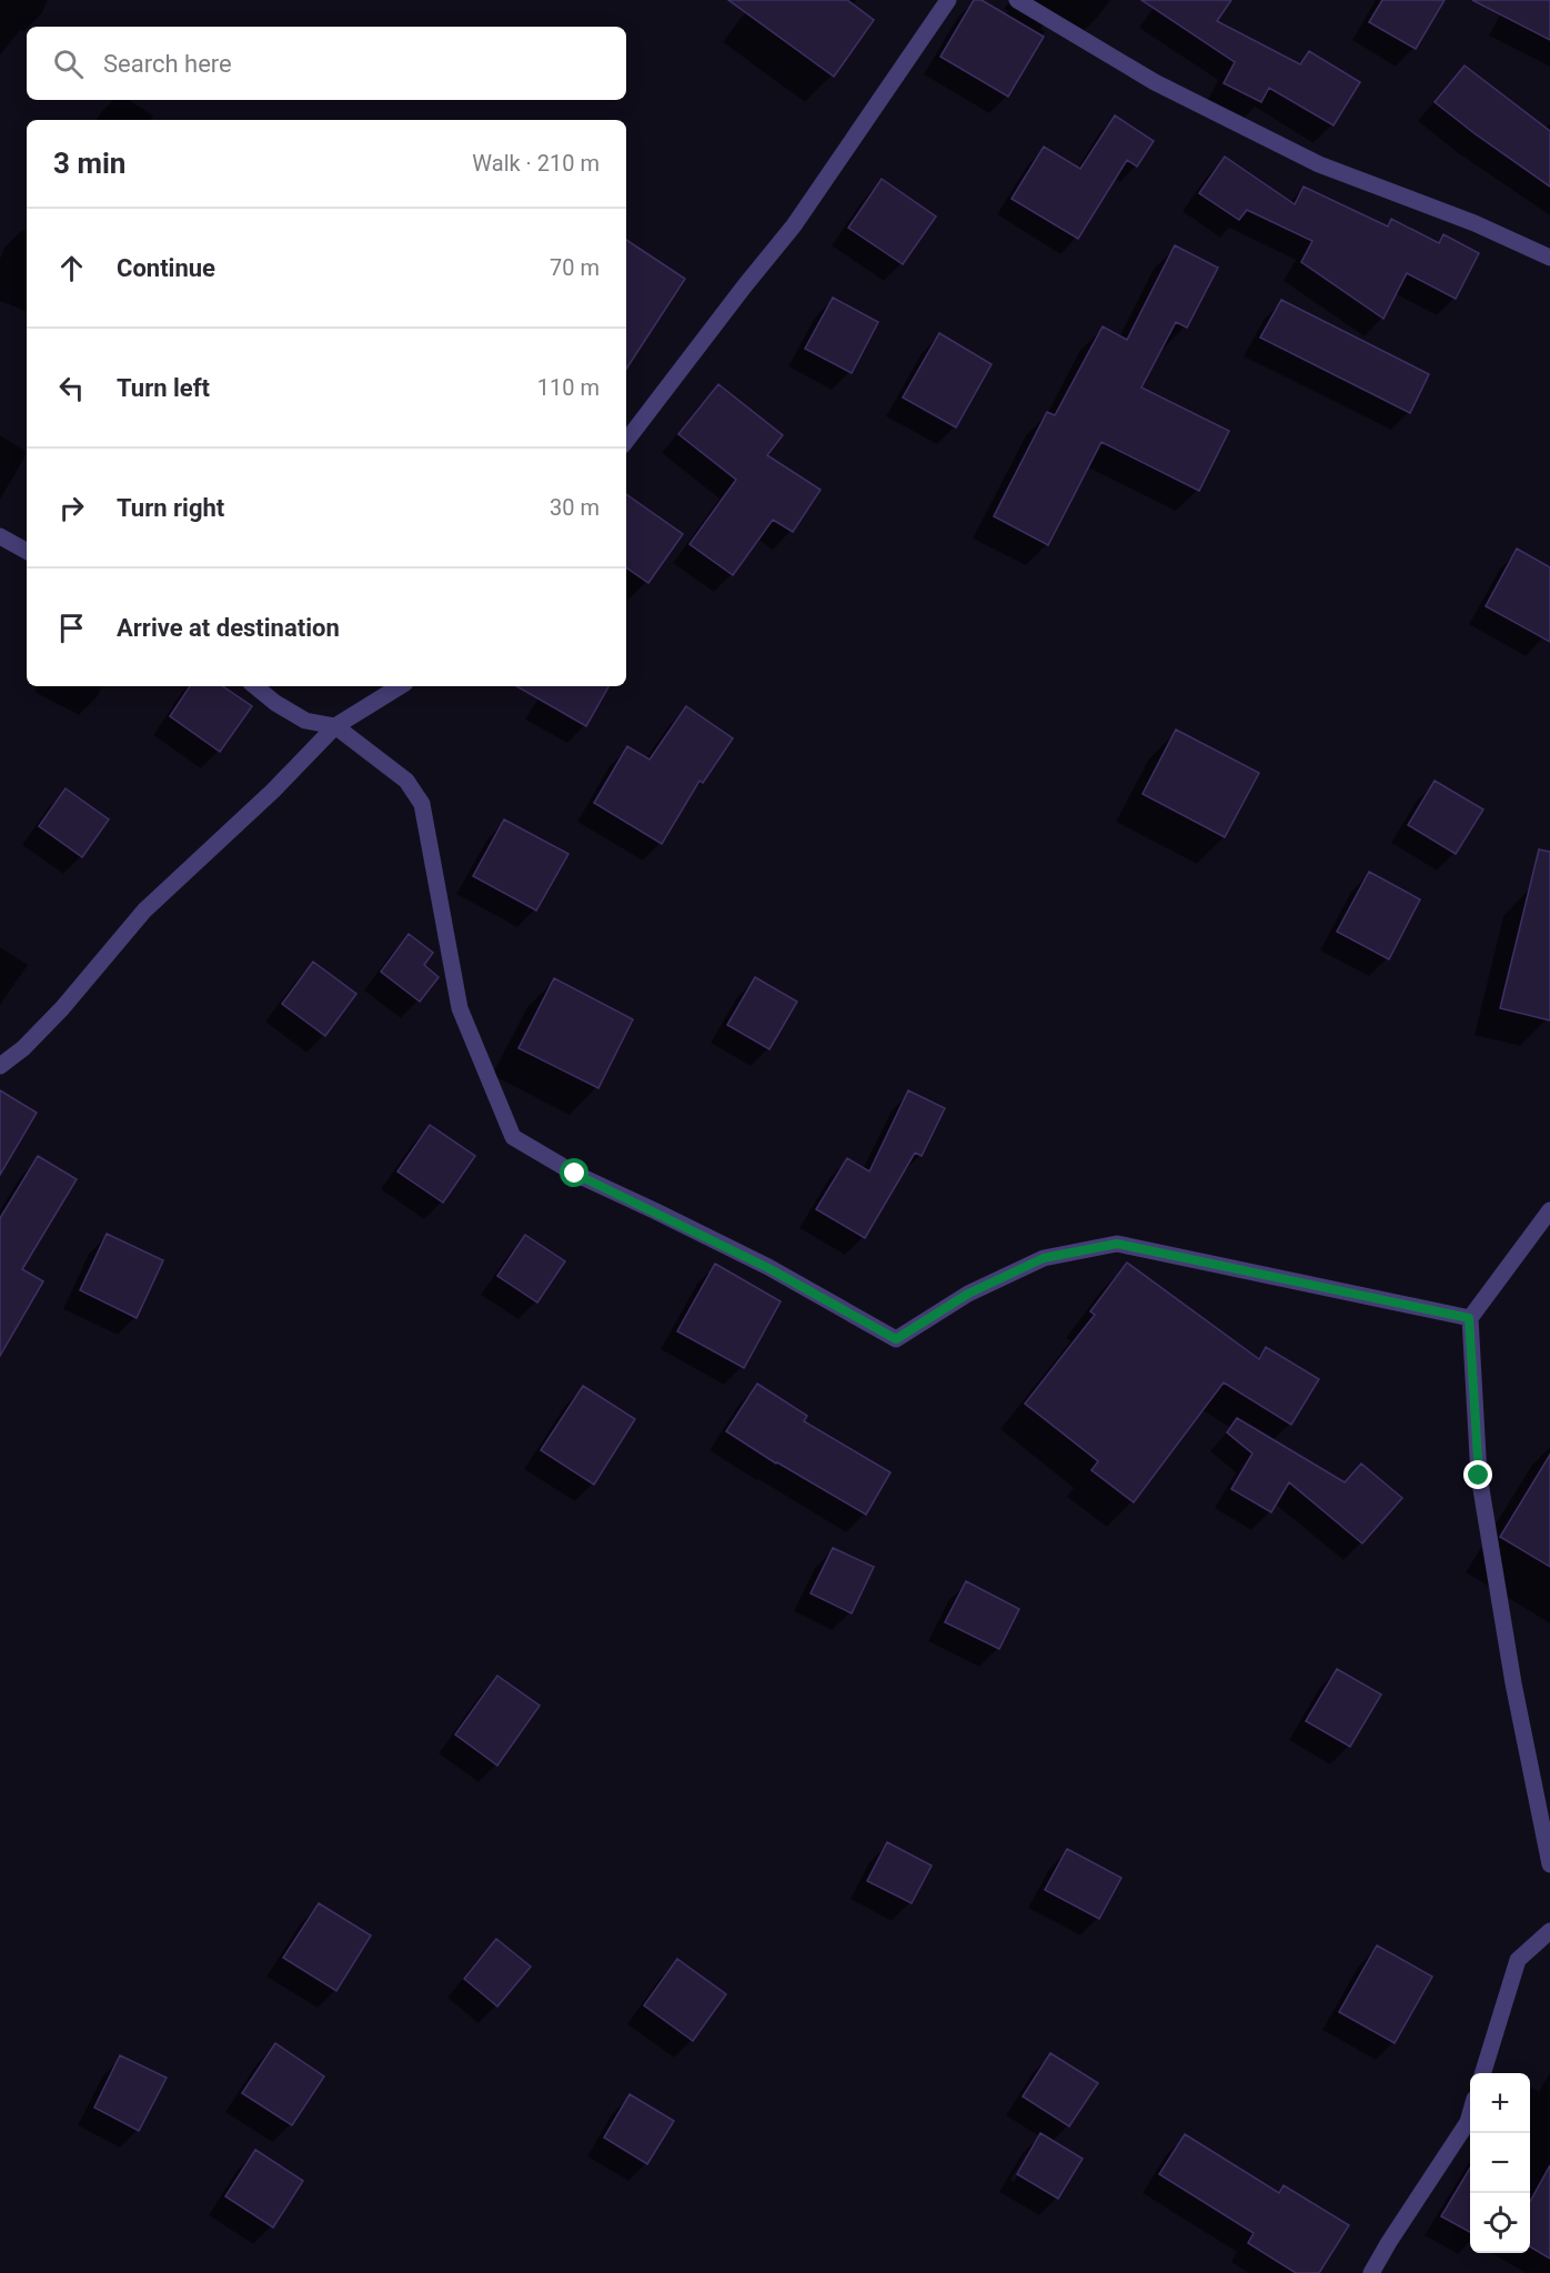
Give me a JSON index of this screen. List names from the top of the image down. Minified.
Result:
{"page":{"search":"Search here","heading":["3 min","Walk · 210 m"],"list":[["Continue","70 m"],["Turn left","110 m"],["Turn right","30 m"],"Arrive at destination"],"map_buttons":["+","−"]}}
